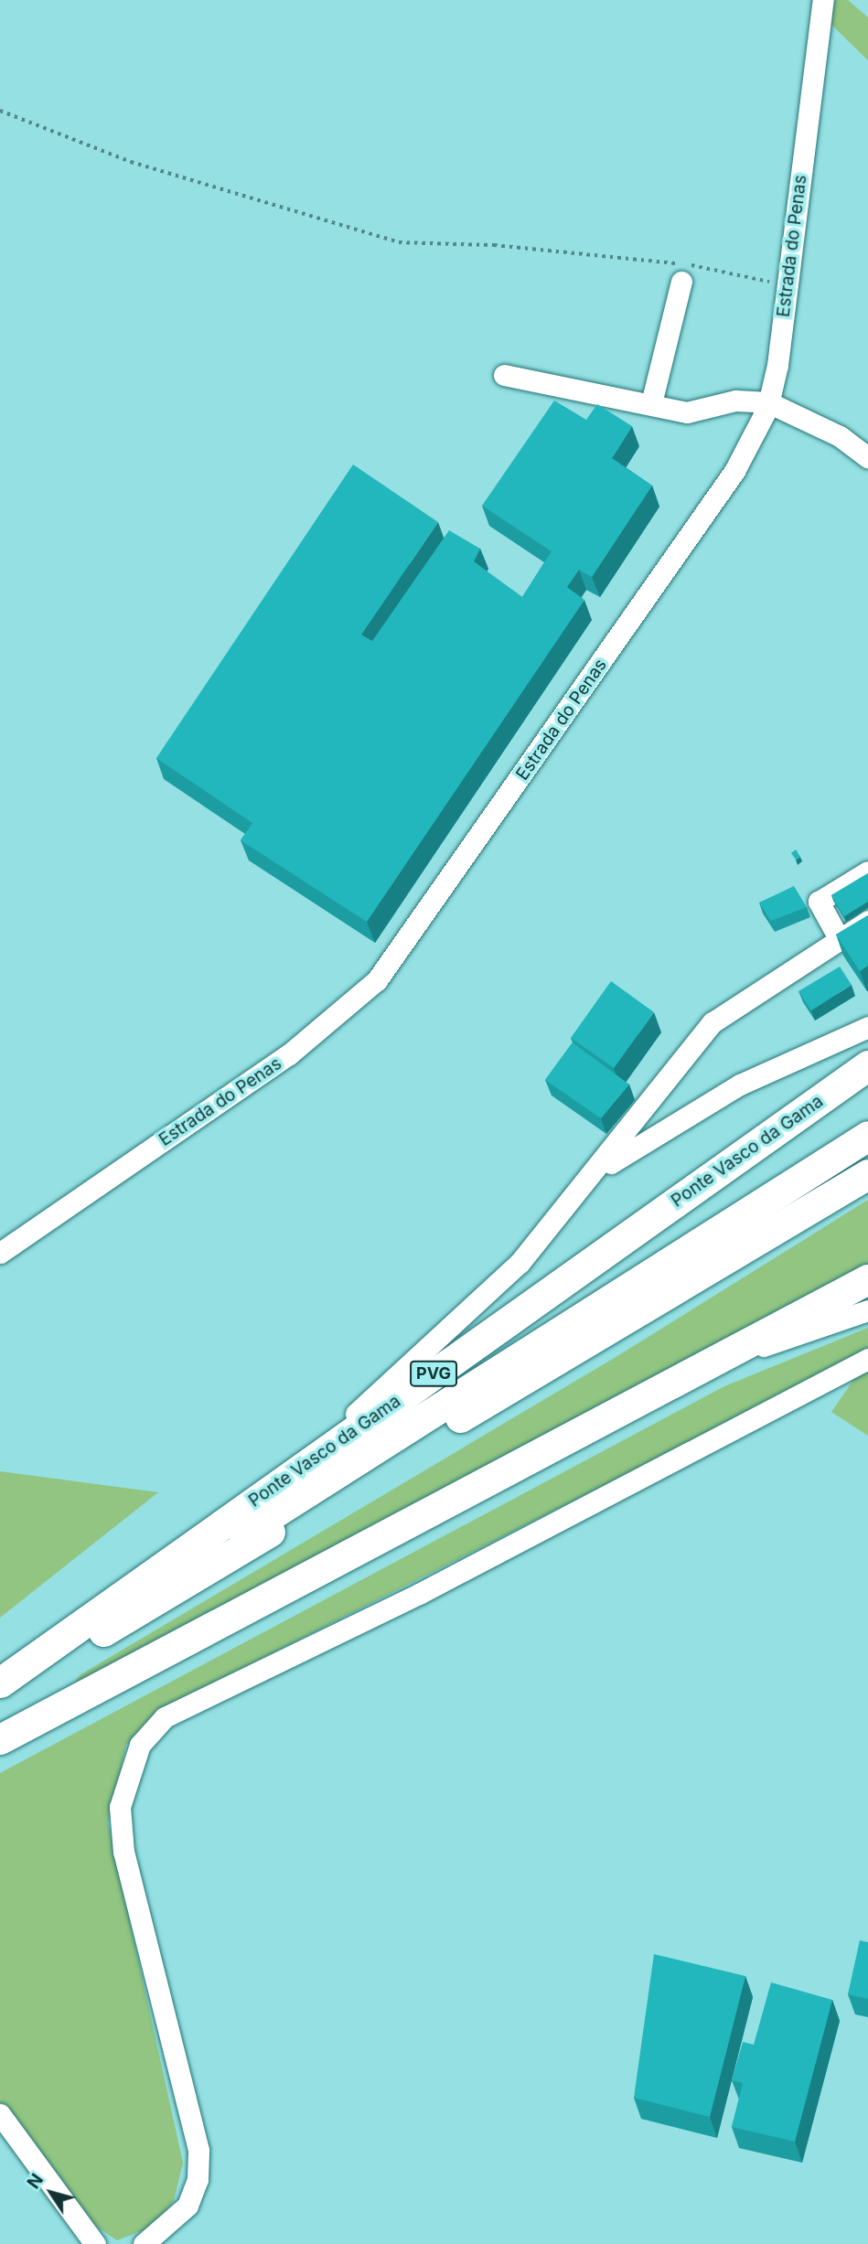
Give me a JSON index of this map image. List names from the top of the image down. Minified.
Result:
{"streets":{"highway":["Ponte Vasco da Gama","PVG"],"street":["Estrada do Penas"]},"north":"top left"}
